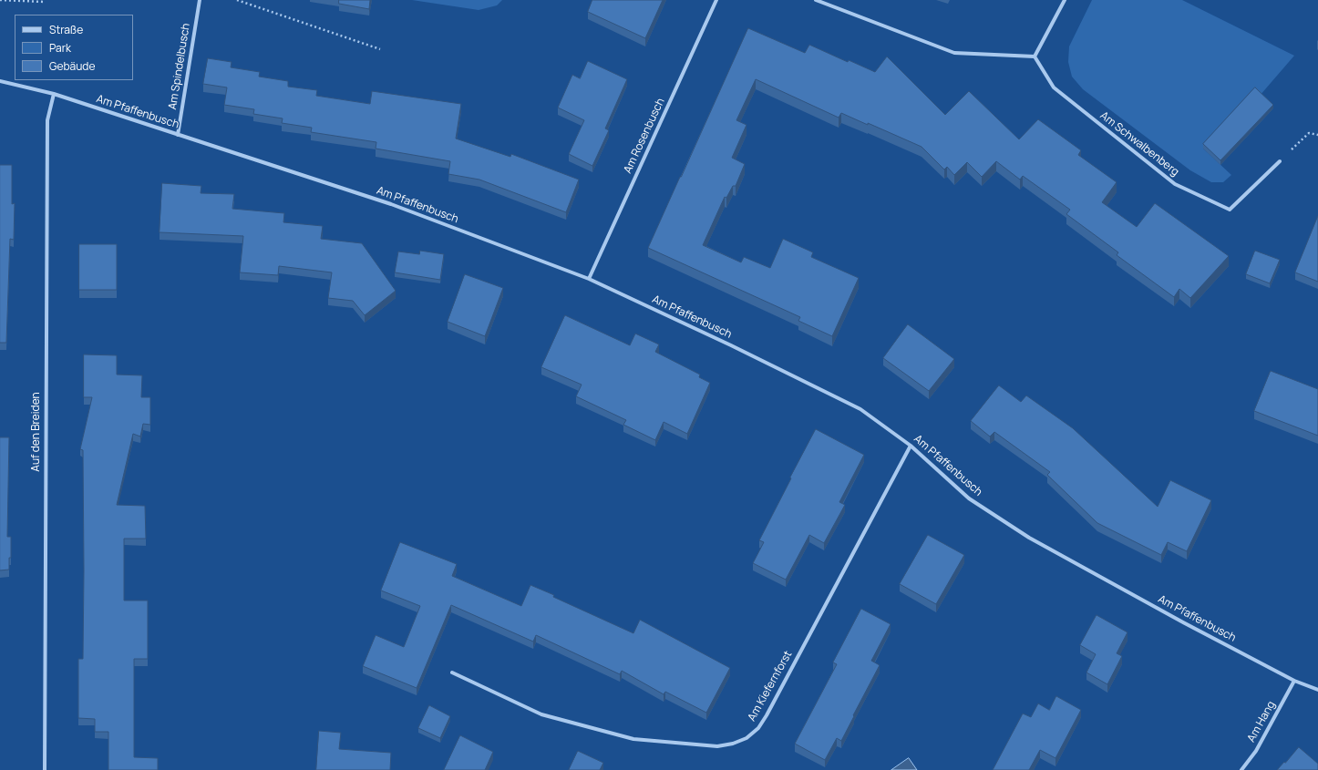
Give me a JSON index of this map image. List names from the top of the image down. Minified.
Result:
{"streets":{"street":["Am Spindelbusch","Am Pfaffenbusch","Am Rosenbusch","Am Schwalbenberg","Auf den Breiden","Am Kiefernforst","Am Hang"]},"crossings":[["Am Spindelbusch","Am Pfaffenbusch"],["Am Pfaffenbusch","Am Rosenbusch"],["Am Pfaffenbusch","Auf den Breiden"],["Am Pfaffenbusch","Am Kiefernforst"],["Am Pfaffenbusch","Am Hang"]],"legend":["Straße","Park","Gebäude"]}
